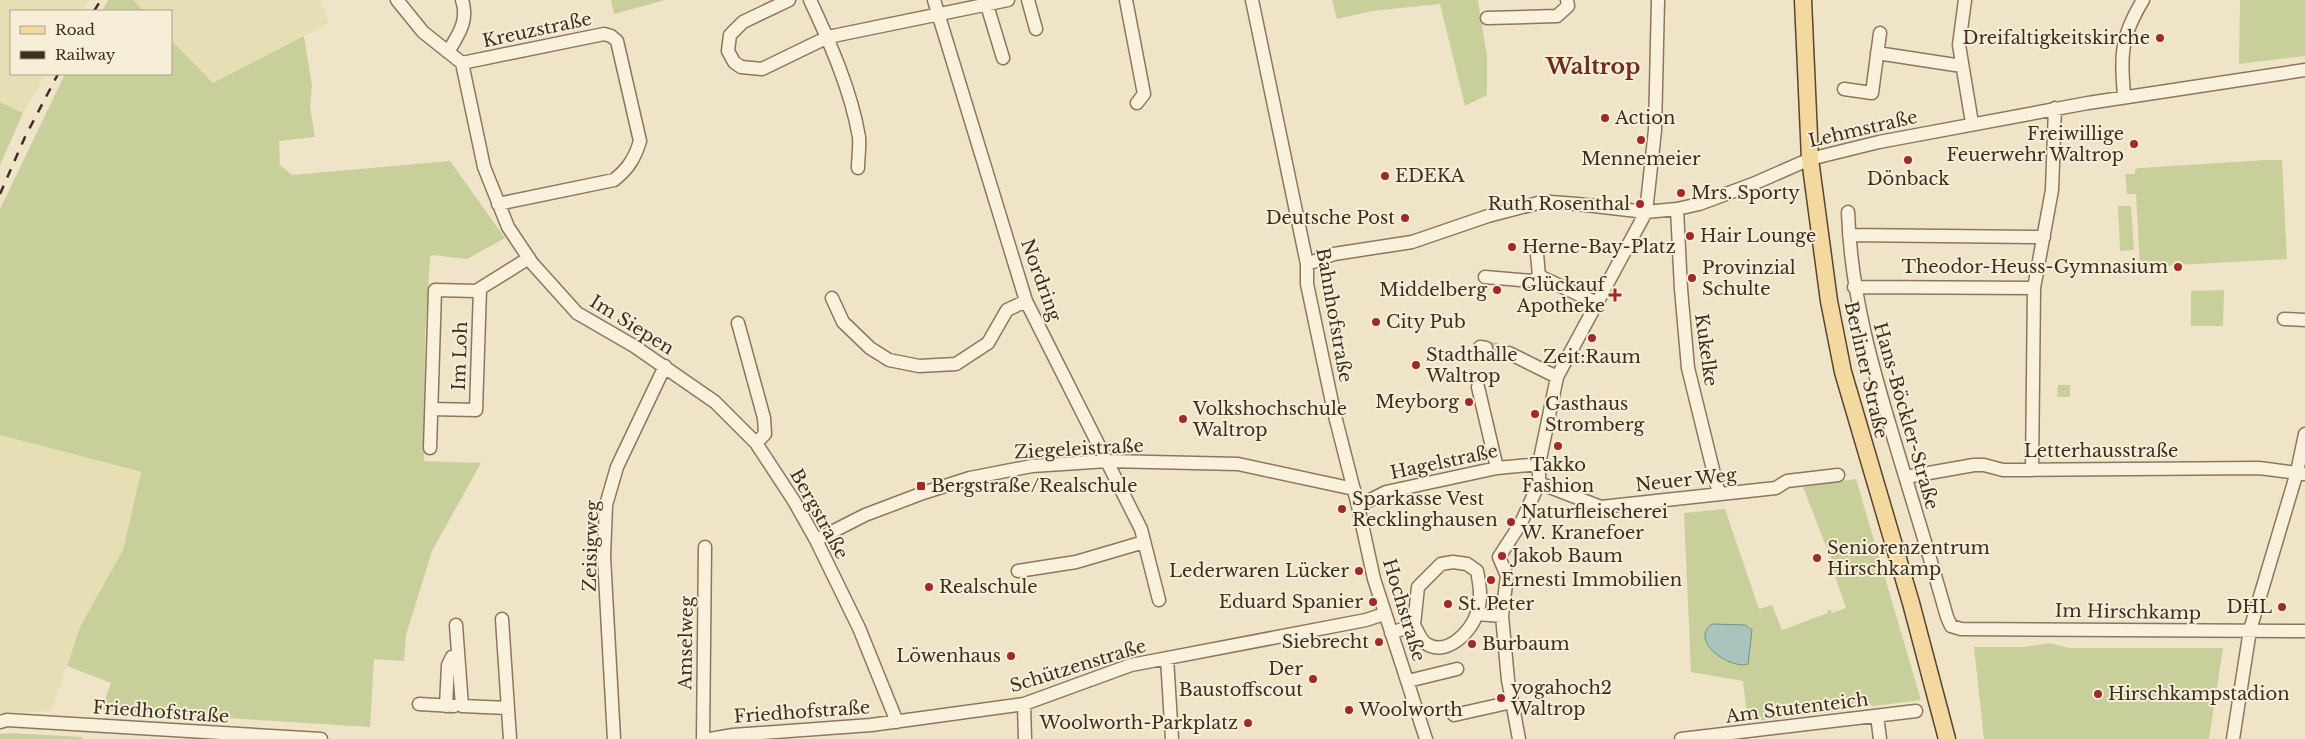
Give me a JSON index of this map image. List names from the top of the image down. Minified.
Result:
{"streets":{"main road":["Berliner Straße"],"street":["Kreuzstraße","Lehmstraße","Nordring","Bahnhofstraße","Im Siepen","Kukelke","Im Loh","Hans-Böckler-Straße","Ziegeleistraße","Letterhausstraße","Hagelstraße","Neuer Weg","Bergstraße","Zeisigweg","Hochstraße","Im Hirschkamp","Amselweg","Schützenstraße","Am Stutenteich","Friedhofstraße"]},"crossings":[["Kreuzstraße","Im Siepen"],["Lehmstraße","Bahnhofstraße"],["Lehmstraße","Kukelke"],["Lehmstraße","Berliner Straße"],["Nordring","Ziegeleistraße"],["Bahnhofstraße","Ziegeleistraße"],["Bahnhofstraße","Hochstraße"],["Im Siepen","Im Loh"],["Im Siepen","Bergstraße"],["Im Siepen","Zeisigweg"],["Kukelke","Neuer Weg"],["Hans-Böckler-Straße","Letterhausstraße"],["Hans-Böckler-Straße","Im Hirschkamp"],["Ziegeleistraße","Bergstraße"],["Ziegeleistraße","Hochstraße"],["Hagelstraße","Hochstraße"],["Bergstraße","Schützenstraße"],["Bergstraße","Friedhofstraße"],["Hochstraße","Schützenstraße"],["Schützenstraße","Friedhofstraße"]],"districts":["Waltrop"],"places":{"other":["Dreifaltigkeitskirche","Action","Mennemeier","Freiwillige Feuerwehr Waltrop","Dönback","EDEKA","Mrs. Sporty","Ruth Rosenthal","Deutsche Post","Hair Lounge","Herne-Bay-Platz","Theodor-Heuss-Gymnasium","Provinzial Schulte","Middelberg","City Pub","Zeit:Raum","Stadthalle Waltrop","Meyborg","Gasthaus Stromberg","Volkshochschule Waltrop","Takko Fashion","Sparkasse Vest Recklinghausen","Naturfleischerei W. Kranefoer","Jakob Baum","Seniorenzentrum Hirschkamp","Lederwaren Lücker","Ernesti Immobilien","Realschule","Eduard Spanier","St. Peter","DHL","Siebrecht","Burbaum","Löwenhaus","Der Baustoffscout","Hirschkampstadion","yogahoch2 Waltrop","Woolworth","Woolworth-Parkplatz"],"health":["Glückauf Apotheke"],"transit":["Bergstraße/Realschule"]},"legend":["Road","Railway"]}
